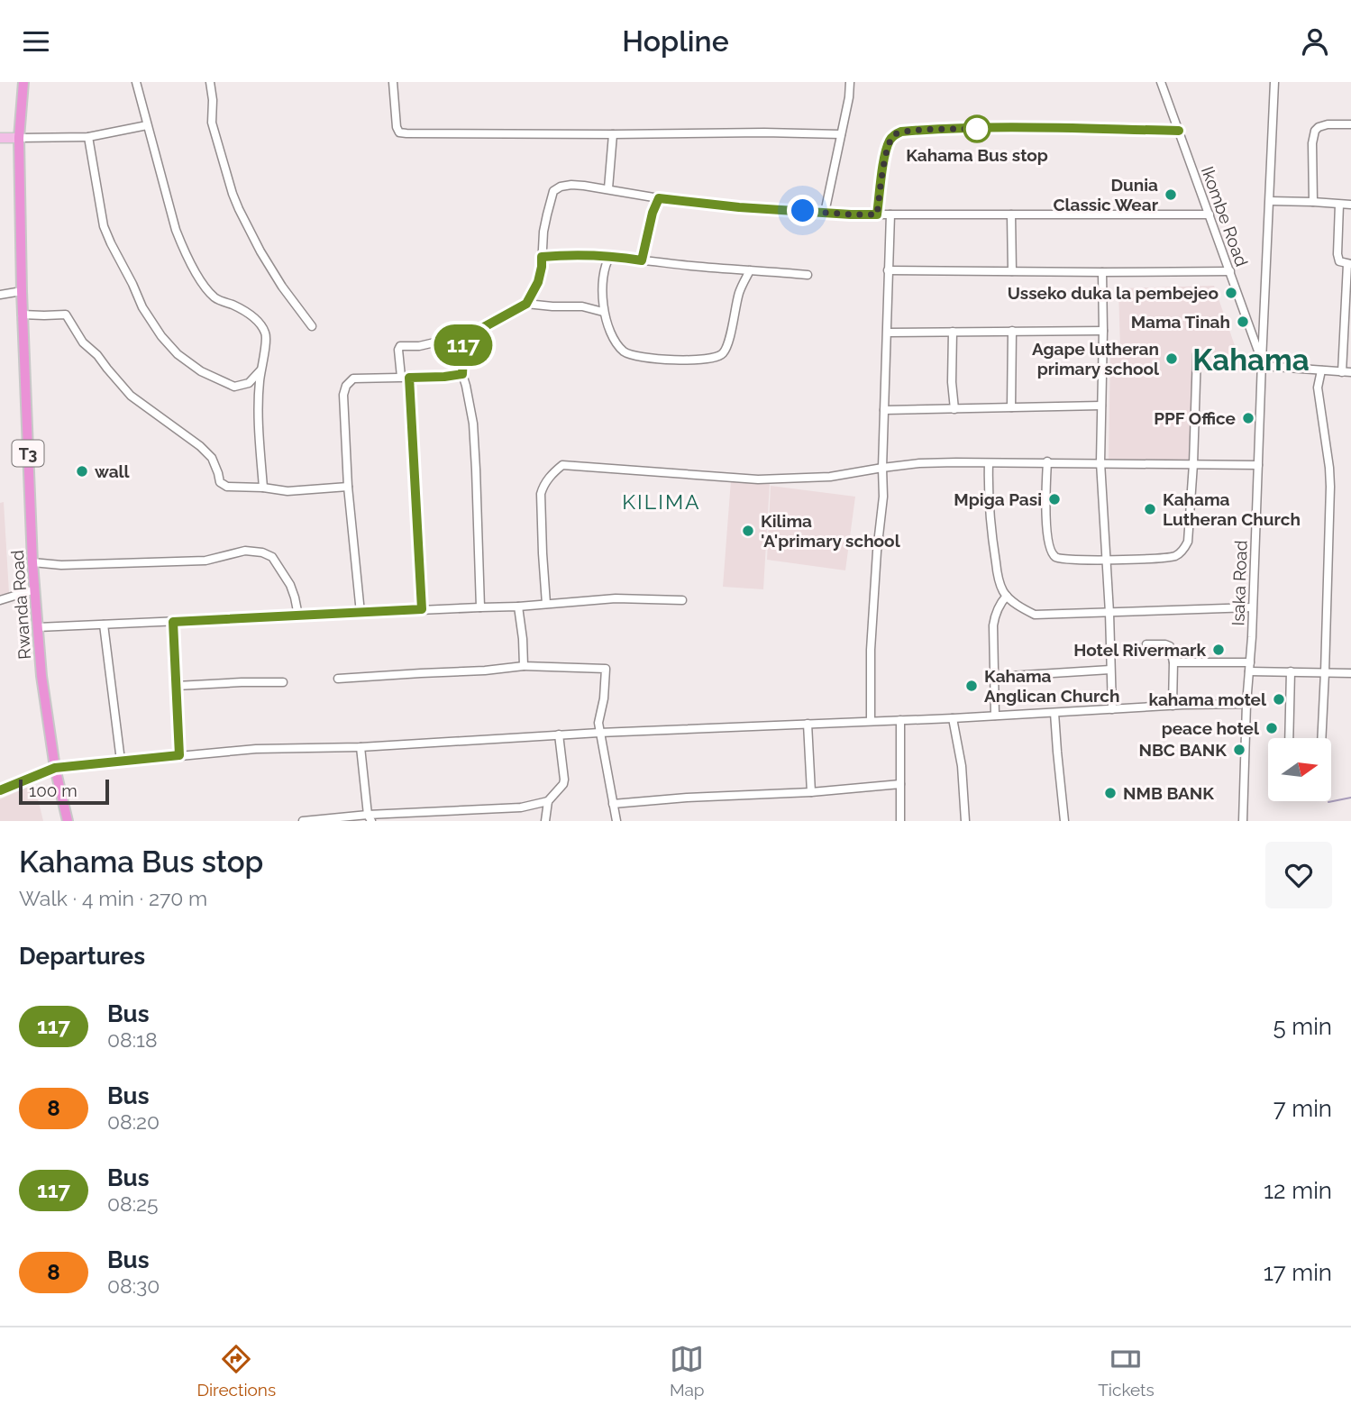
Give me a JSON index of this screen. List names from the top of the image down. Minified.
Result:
{"streets":{"highway":["T3","Rwanda Road"],"street":["Ikombe Road","Isaka Road"]},"crossings":[["Ikombe Road","Isaka Road"]],"districts":["Kahama","KILIMA"],"places":["Kahama Bus stop","Dunia Classic Wear","Usseko duka la pembejeo","Mama Tinah","Agape lutheran primary school","PPF Office","wall","Mpiga Pasi","Kahama Lutheran Church","Kilima 'A'primary school","Hotel Rivermark","Kahama Anglican Church","kahama motel","peace hotel","NBC BANK","NMB BANK"],"lines":["bus line 117"],"scale_bar":"100 m","north":"right","page":{"header":"Hopline","on_map":"117","scale":"100 m","heading":[["Kahama Bus stop","Walk · 4 min · 270 m"],"Departures"],"list":[{"mark":"117","name":"Bus","note":"08:18","value":"5 min"},{"mark":"8","name":"Bus","note":"08:20","value":"7 min"},{"mark":"117","name":"Bus","note":"08:25","value":"12 min"},{"mark":"8","name":"Bus","note":"08:30","value":"17 min"}],"tabs":["Directions","Map","Tickets"]}}
